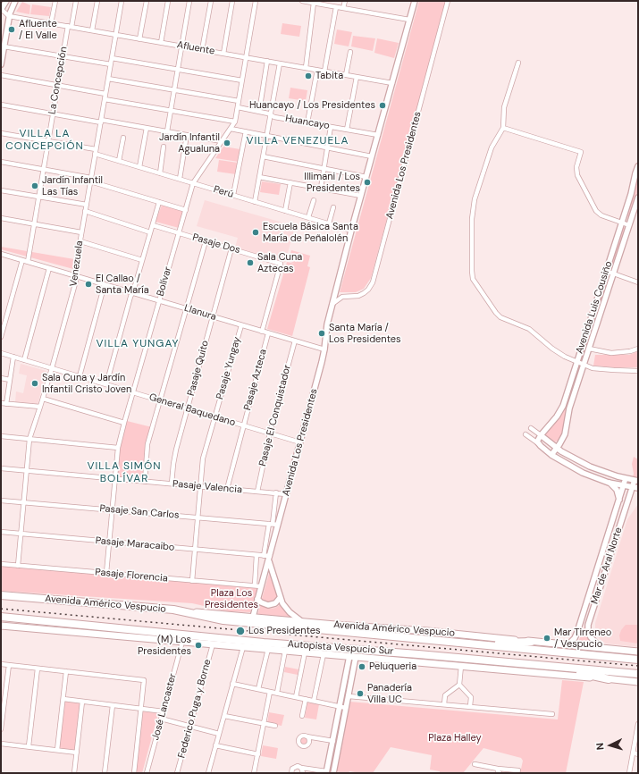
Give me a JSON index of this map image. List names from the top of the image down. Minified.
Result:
{"streets":{"highway":["Avenida Américo Vespucio","Autopista Vespucio Sur"],"street":["Afluente","La Concepción","Huancayo","Avenida Los Presidentes","Perú","Pasaje Dos","Venezuela","Bolívar","Avenida Luis Cousiño","Llanura","Pasaje Quito","Pasaje Yungay","Pasaje Azteca","General Baquedano","Pasaje El Conquistador","Pasaje Valencia","Pasaje San Carlos","Pasaje Maracaibo","Mar de Aral Norte","Pasaje Florencia","José Lancaster","Federico Puga y Borne"]},"crossings":[["Afluente","La Concepción"],["Afluente","Avenida Los Presidentes"],["Afluente","Venezuela"],["Afluente","Bolívar"],["La Concepción","Perú"],["La Concepción","Llanura"],["Huancayo","Avenida Los Presidentes"],["Huancayo","Bolívar"],["Avenida Los Presidentes","Perú"],["Avenida Los Presidentes","Llanura"],["Avenida Los Presidentes","General Baquedano"],["Avenida Los Presidentes","Pasaje Valencia"],["Avenida Los Presidentes","Pasaje San Carlos"],["Avenida Los Presidentes","Pasaje Maracaibo"],["Avenida Los Presidentes","Pasaje Florencia"],["Avenida Los Presidentes","Avenida Américo Vespucio"],["Perú","Venezuela"],["Perú","Bolívar"],["Pasaje Dos","Bolívar"],["Pasaje Dos","Llanura"],["Pasaje Dos","Pasaje Quito"],["Venezuela","Llanura"],["Venezuela","General Baquedano"],["Venezuela","Pasaje Valencia"],["Venezuela","Pasaje San Carlos"],["Venezuela","Pasaje Maracaibo"],["Venezuela","Pasaje Florencia"],["Bolívar","Llanura"],["Bolívar","General Baquedano"],["Bolívar","Pasaje Valencia"],["Bolívar","Pasaje San Carlos"],["Bolívar","Pasaje Maracaibo"],["Bolívar","Pasaje Florencia"],["Llanura","Pasaje Quito"],["Llanura","Pasaje Yungay"],["Llanura","Pasaje Azteca"],["Llanura","Pasaje El Conquistador"],["Pasaje Quito","General Baquedano"],["Pasaje Quito","Pasaje Valencia"],["Pasaje Yungay","General Baquedano"],["Pasaje Yungay","Pasaje Valencia"],["Pasaje Yungay","Pasaje San Carlos"],["Pasaje Yungay","Pasaje Maracaibo"],["Pasaje Yungay","Pasaje Florencia"],["Pasaje Azteca","General Baquedano"],["Pasaje Azteca","Pasaje Valencia"],["General Baquedano","Pasaje El Conquistador"],["Pasaje El Conquistador","Pasaje Valencia"],["Mar de Aral Norte","Avenida Américo Vespucio"],["Avenida Américo Vespucio","Autopista Vespucio Sur"]],"districts":["VILLA LA CONCEPCIÓN","VILLA VENEZUELA","VILLA YUNGAY","VILLA SIMÓN BOLÍVAR"],"parks":["Plaza Los Presidentes","Plaza Halley"],"places":["Afluente / El Valle","Tabita","Huancayo / Los Presidentes","Jardín Infantil Agualuna","Illimani / Los Presidentes","Jardín Infantil Las Tías","Escuela Básica Santa María de Peñalolén","Sala Cuna Aztecas","El Callao / Santa María","Santa María / Los Presidentes","Sala Cuna y Jardín Infantil Cristo Joven","Los Presidentes","Mar Tirreneo / Vespucio","(M) Los Presidentes","Peluqueria","Panadería Villa UC"],"north":"left"}
